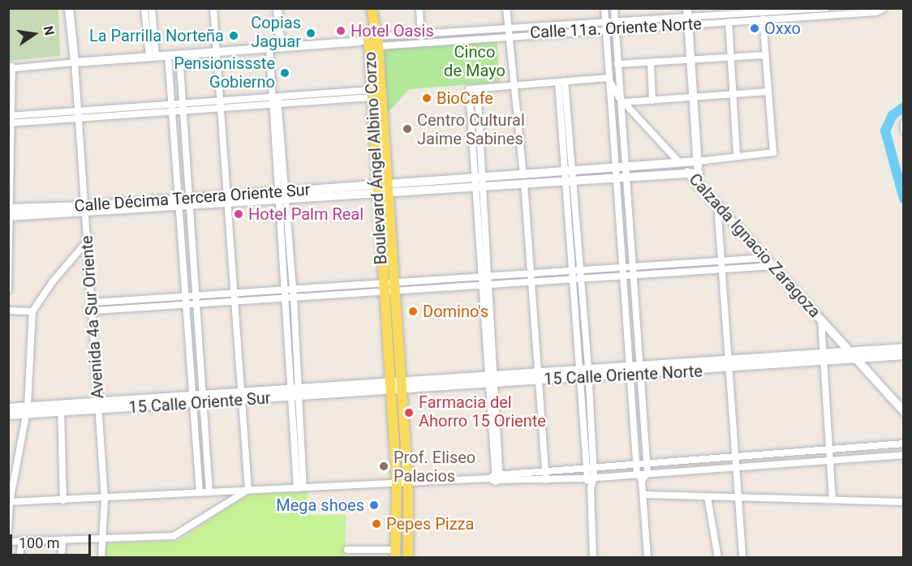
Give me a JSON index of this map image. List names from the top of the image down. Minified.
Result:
{"streets":{"main road":["Boulevard Ángel Albino Corzo"],"street":["Calle 11a. Oriente Norte","Calle Décima Tercera Oriente Sur","Calzada Ignacio Zaragoza","Avenida 4a Sur Oriente","15 Calle Oriente Norte","15 Calle Oriente Sur"]},"crossings":[["Calle 11a. Oriente Norte","Boulevard Ángel Albino Corzo"],["Boulevard Ángel Albino Corzo","Calle Décima Tercera Oriente Sur"],["Boulevard Ángel Albino Corzo","15 Calle Oriente Norte"],["Boulevard Ángel Albino Corzo","15 Calle Oriente Sur"],["Calle Décima Tercera Oriente Sur","Calzada Ignacio Zaragoza"],["Calle Décima Tercera Oriente Sur","Avenida 4a Sur Oriente"],["Calzada Ignacio Zaragoza","15 Calle Oriente Norte"],["Avenida 4a Sur Oriente","15 Calle Oriente Sur"],["15 Calle Oriente Norte","15 Calle Oriente Sur"]],"parks":["Cinco de Mayo"],"places":["Oxxo","Hotel Oasis","Copias Jaguar","La Parrilla Norteña","Pensionissste Gobierno","BioCafe","Centro Cultural Jaime Sabines","Hotel Palm Real","Domino's","Farmacia del Ahorro 15 Oriente","Prof. Eliseo Palacios","Mega shoes","Pepes Pizza"],"scale_bar":"100 m","north":"right"}
